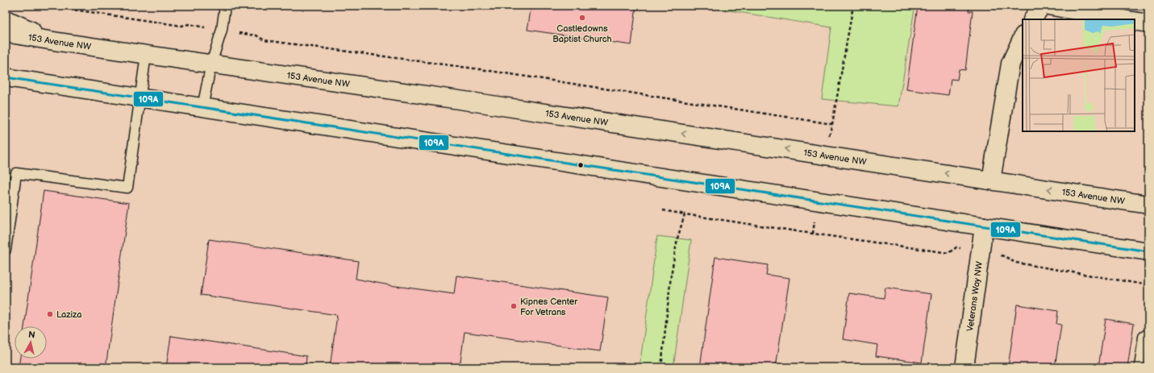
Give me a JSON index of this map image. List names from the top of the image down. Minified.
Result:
{"streets":{"main road":["153 Avenue NW","Veterans Way NW"]},"places":["Castledowns Baptist Church","Kipnes Center For Vetrans","Laziza"],"lines":["transit line 109A"],"north":"top"}
